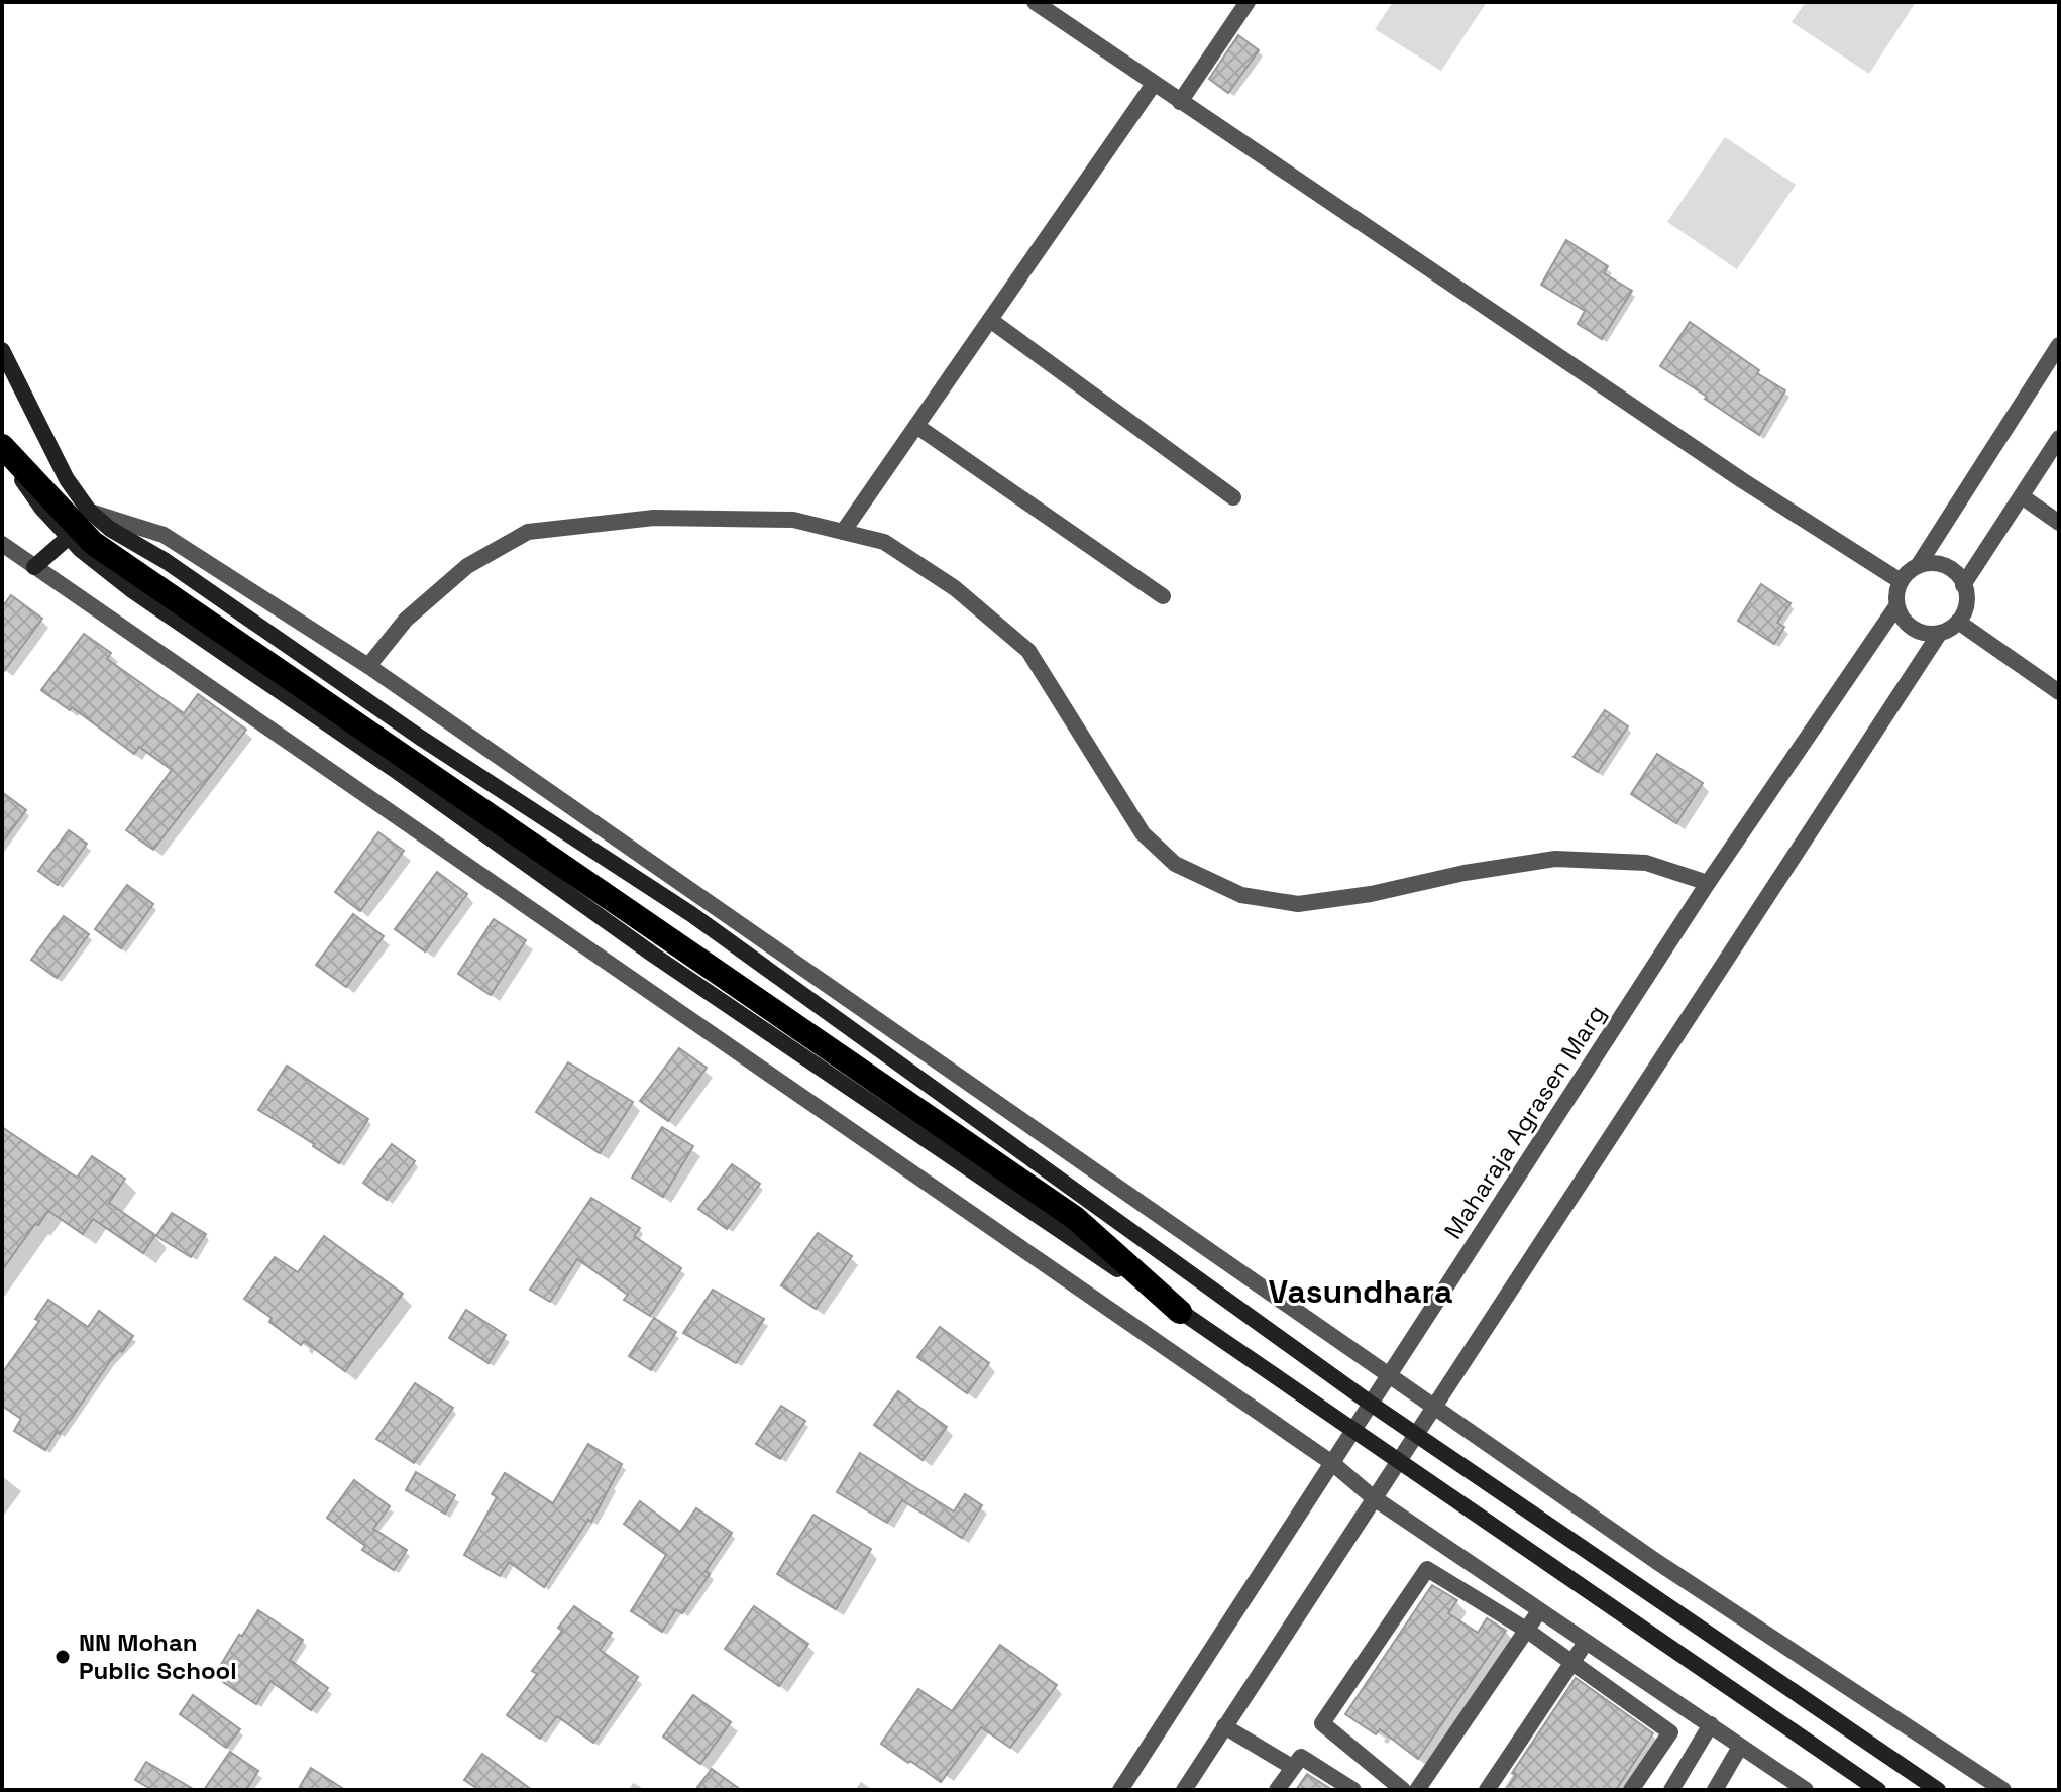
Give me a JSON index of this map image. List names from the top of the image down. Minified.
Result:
{"streets":{"street":["Maharaja Agrasen Marg"]},"districts":["Vasundhara"],"places":["NN Mohan Public School"]}
